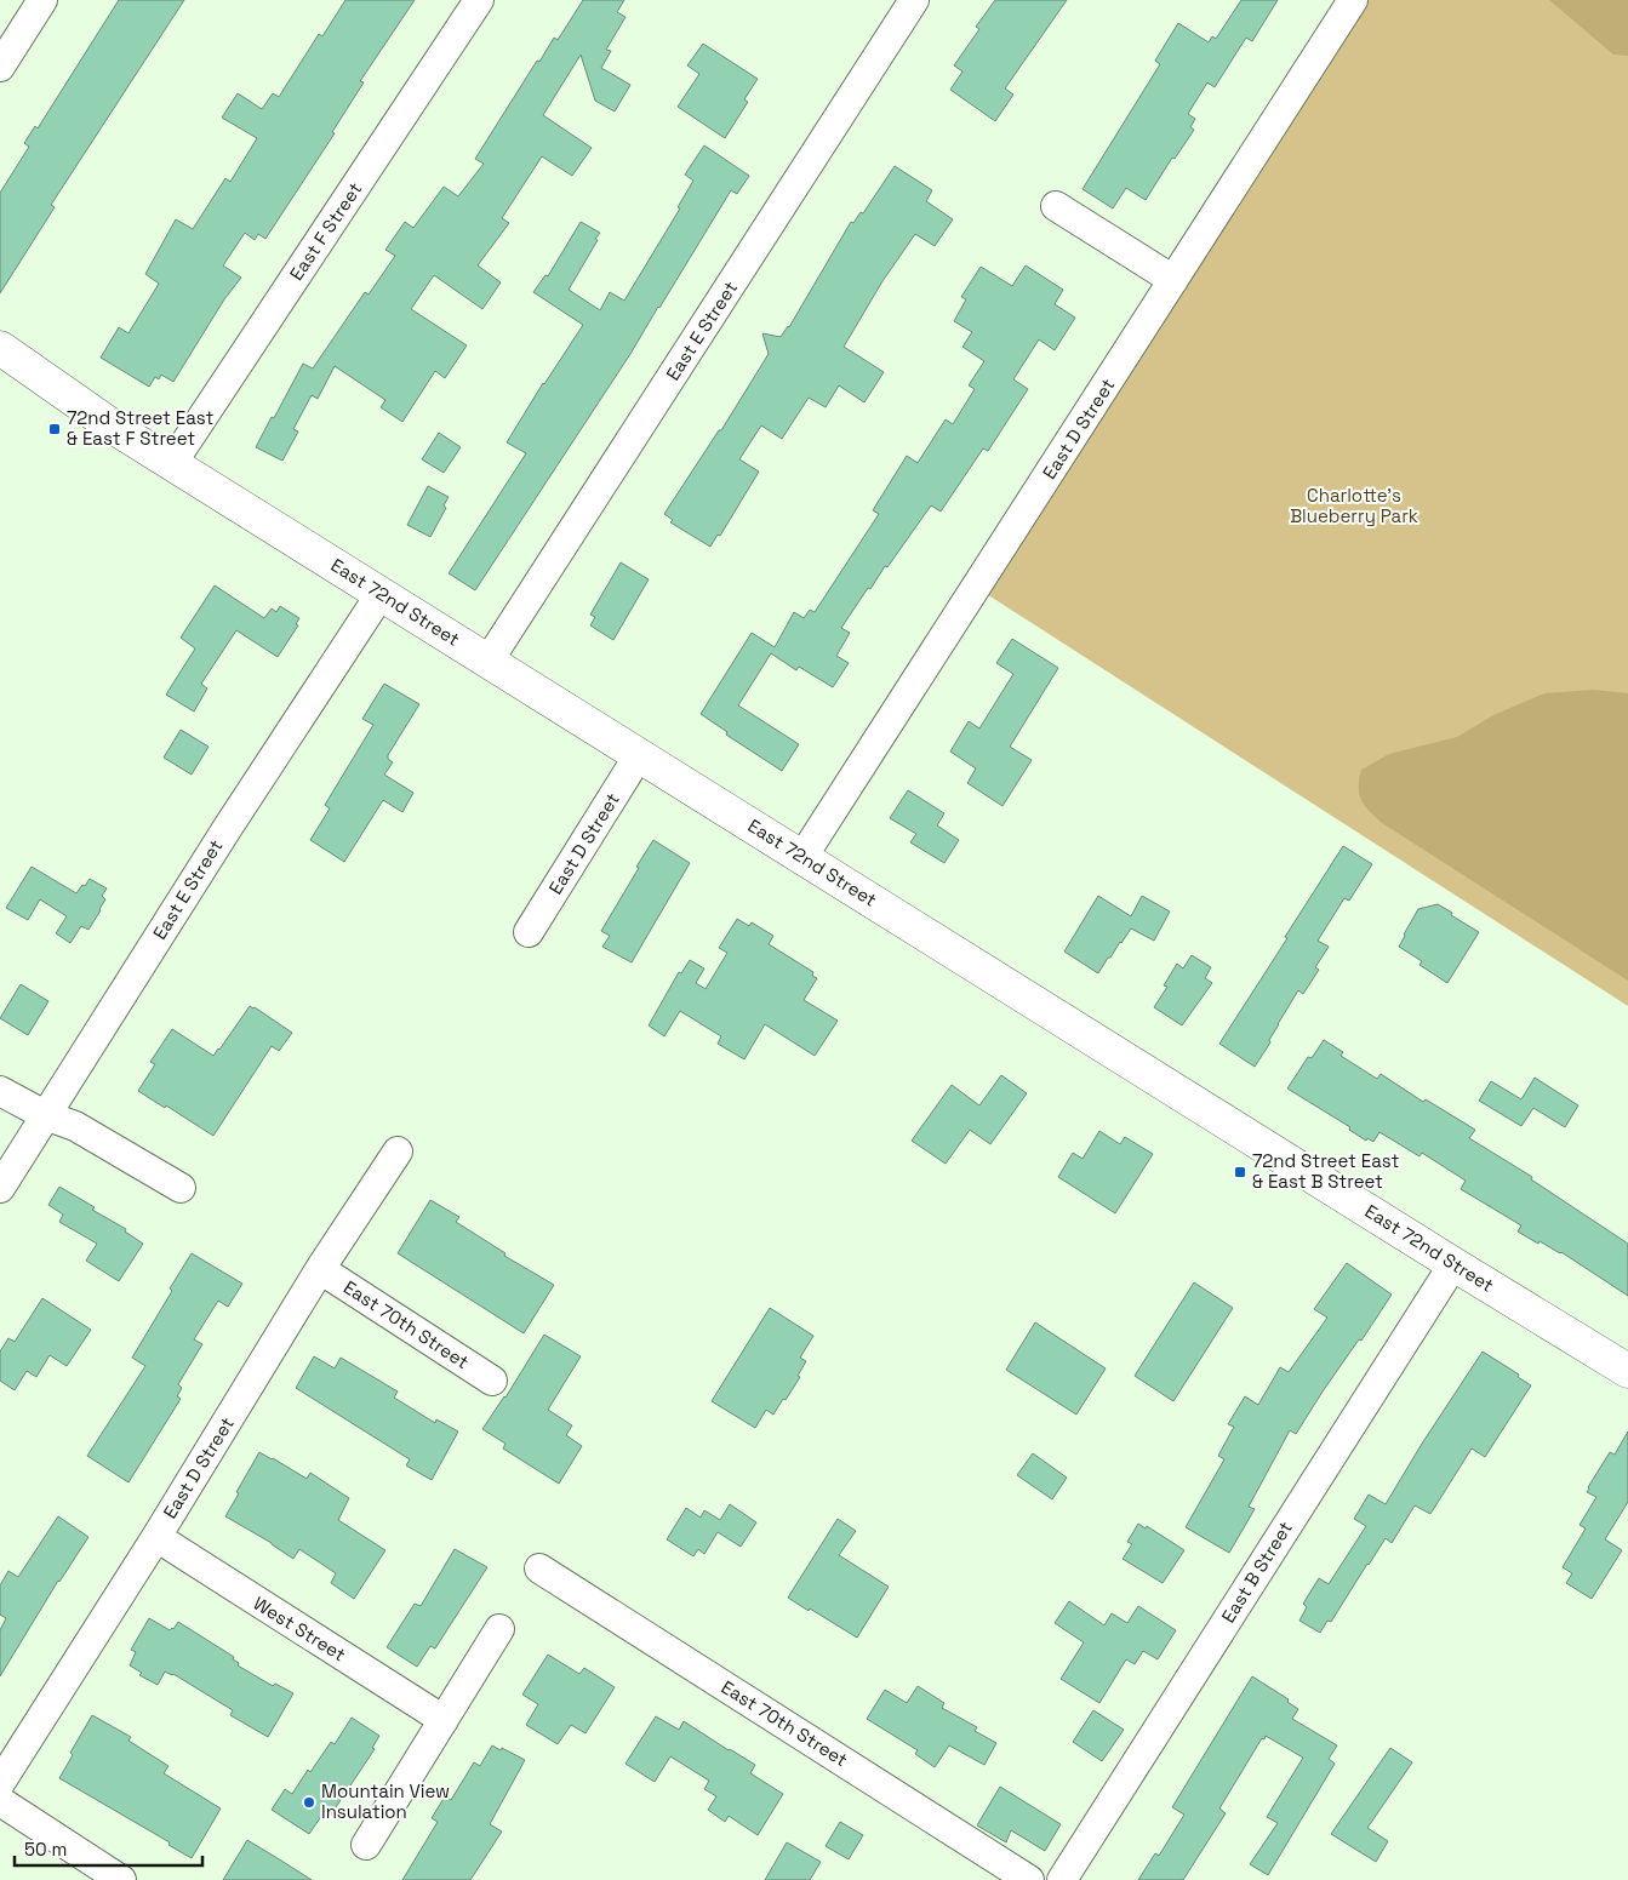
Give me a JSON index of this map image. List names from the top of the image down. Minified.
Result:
{"streets":{"main road":["East 72nd Street"],"street":["East F Street","East E Street","East D Street","East 70th Street","East B Street","West Street"]},"crossings":[["East F Street","East 72nd Street"],["East E Street","East 72nd Street"],["East D Street","East 72nd Street"],["East D Street","East 70th Street"],["East D Street","West Street"],["East 72nd Street","East B Street"]],"parks":["Charlotte's Blueberry Park"],"places":{"transit":["72nd Street East & East F Street","72nd Street East & East B Street"],"other":["Mountain View Insulation"]},"scale_bar":"50 m"}
